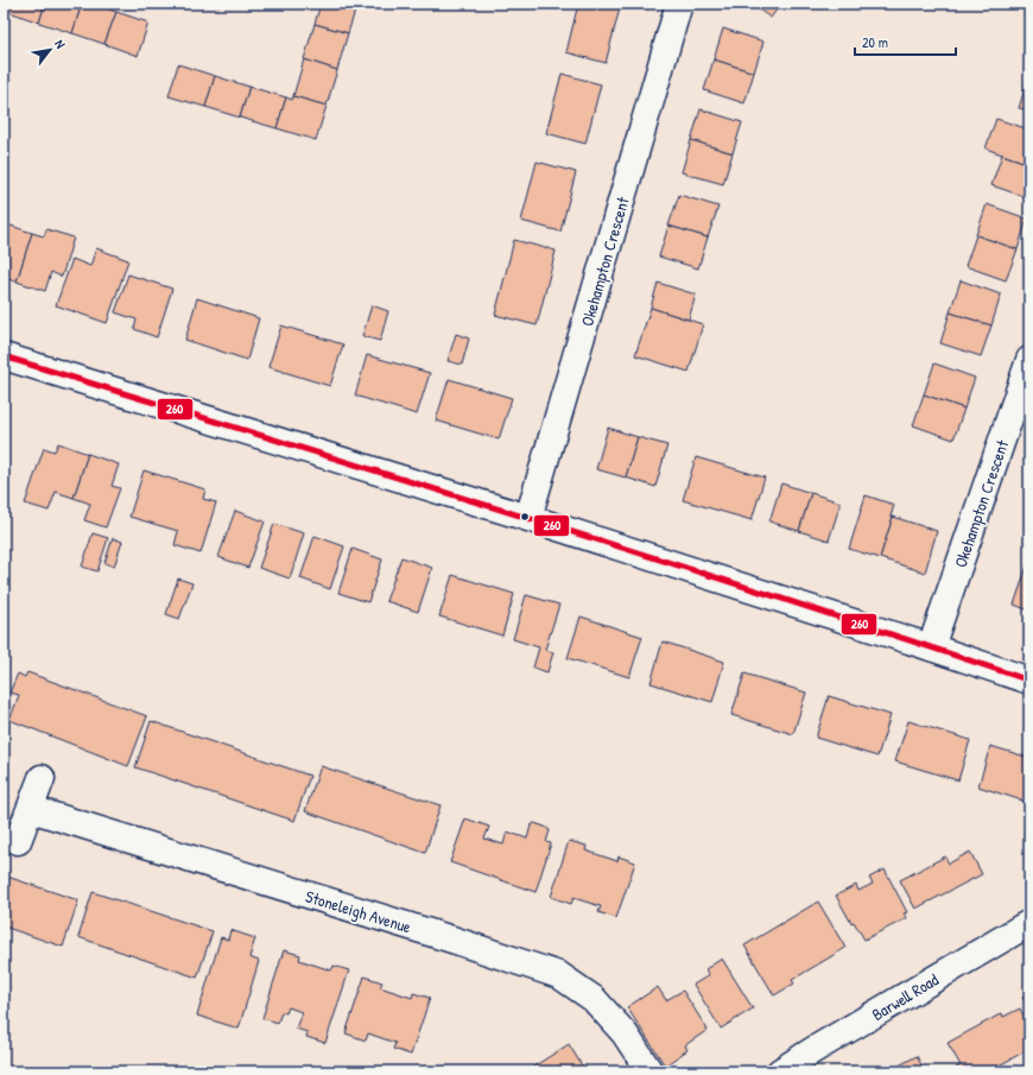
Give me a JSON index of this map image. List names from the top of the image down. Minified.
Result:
{"streets":{"street":["Okehampton Crescent","Stoneleigh Avenue","Barwell Road"]},"lines":["transit line 260"],"scale_bar":"20 m","north":"top right"}
